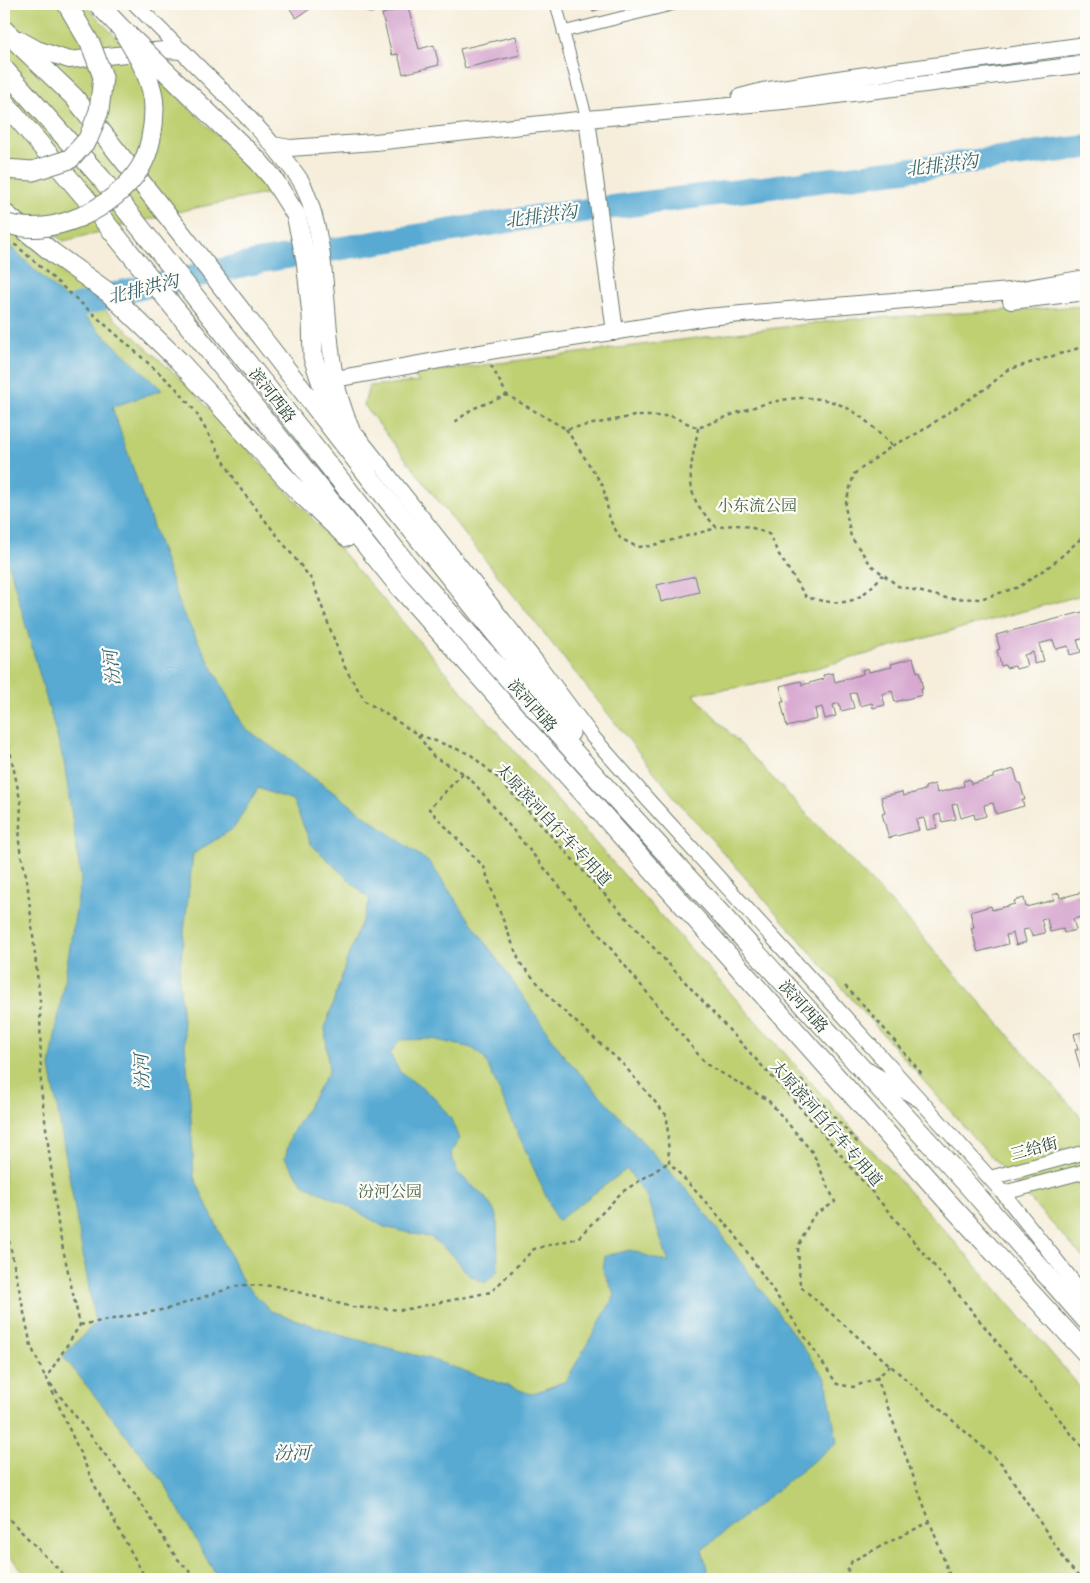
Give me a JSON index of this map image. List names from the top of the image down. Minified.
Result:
{"streets":{"highway":["滨河西路"],"street":["三给街"],"path":["太原滨河自行车专用道"]},"water":["北排洪沟","汾河"],"parks":["小东流公园","汾河公园"]}
